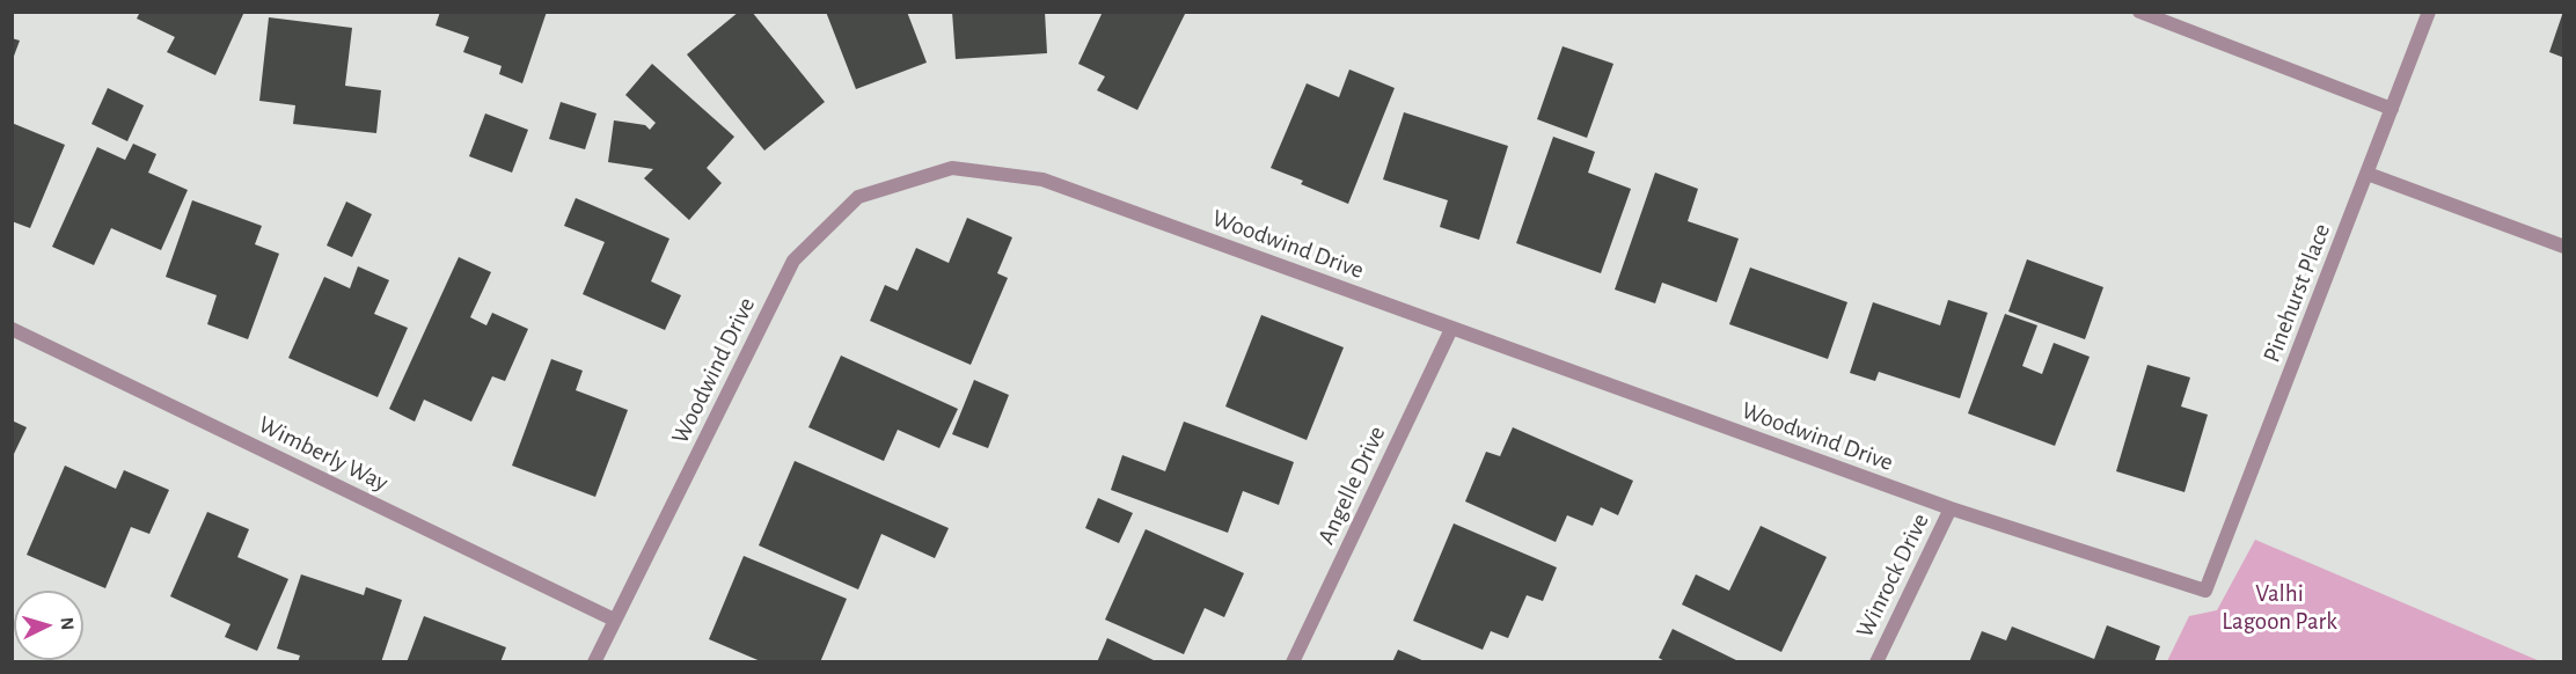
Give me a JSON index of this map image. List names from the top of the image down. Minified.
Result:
{"streets":{"street":["Woodwind Drive","Pinehurst Place","Wimberly Way","Angelle Drive","Winrock Drive"]},"crossings":[["Woodwind Drive","Pinehurst Place"],["Woodwind Drive","Wimberly Way"],["Woodwind Drive","Angelle Drive"],["Woodwind Drive","Winrock Drive"]],"parks":["Valhi Lagoon Park"],"north":"right"}
